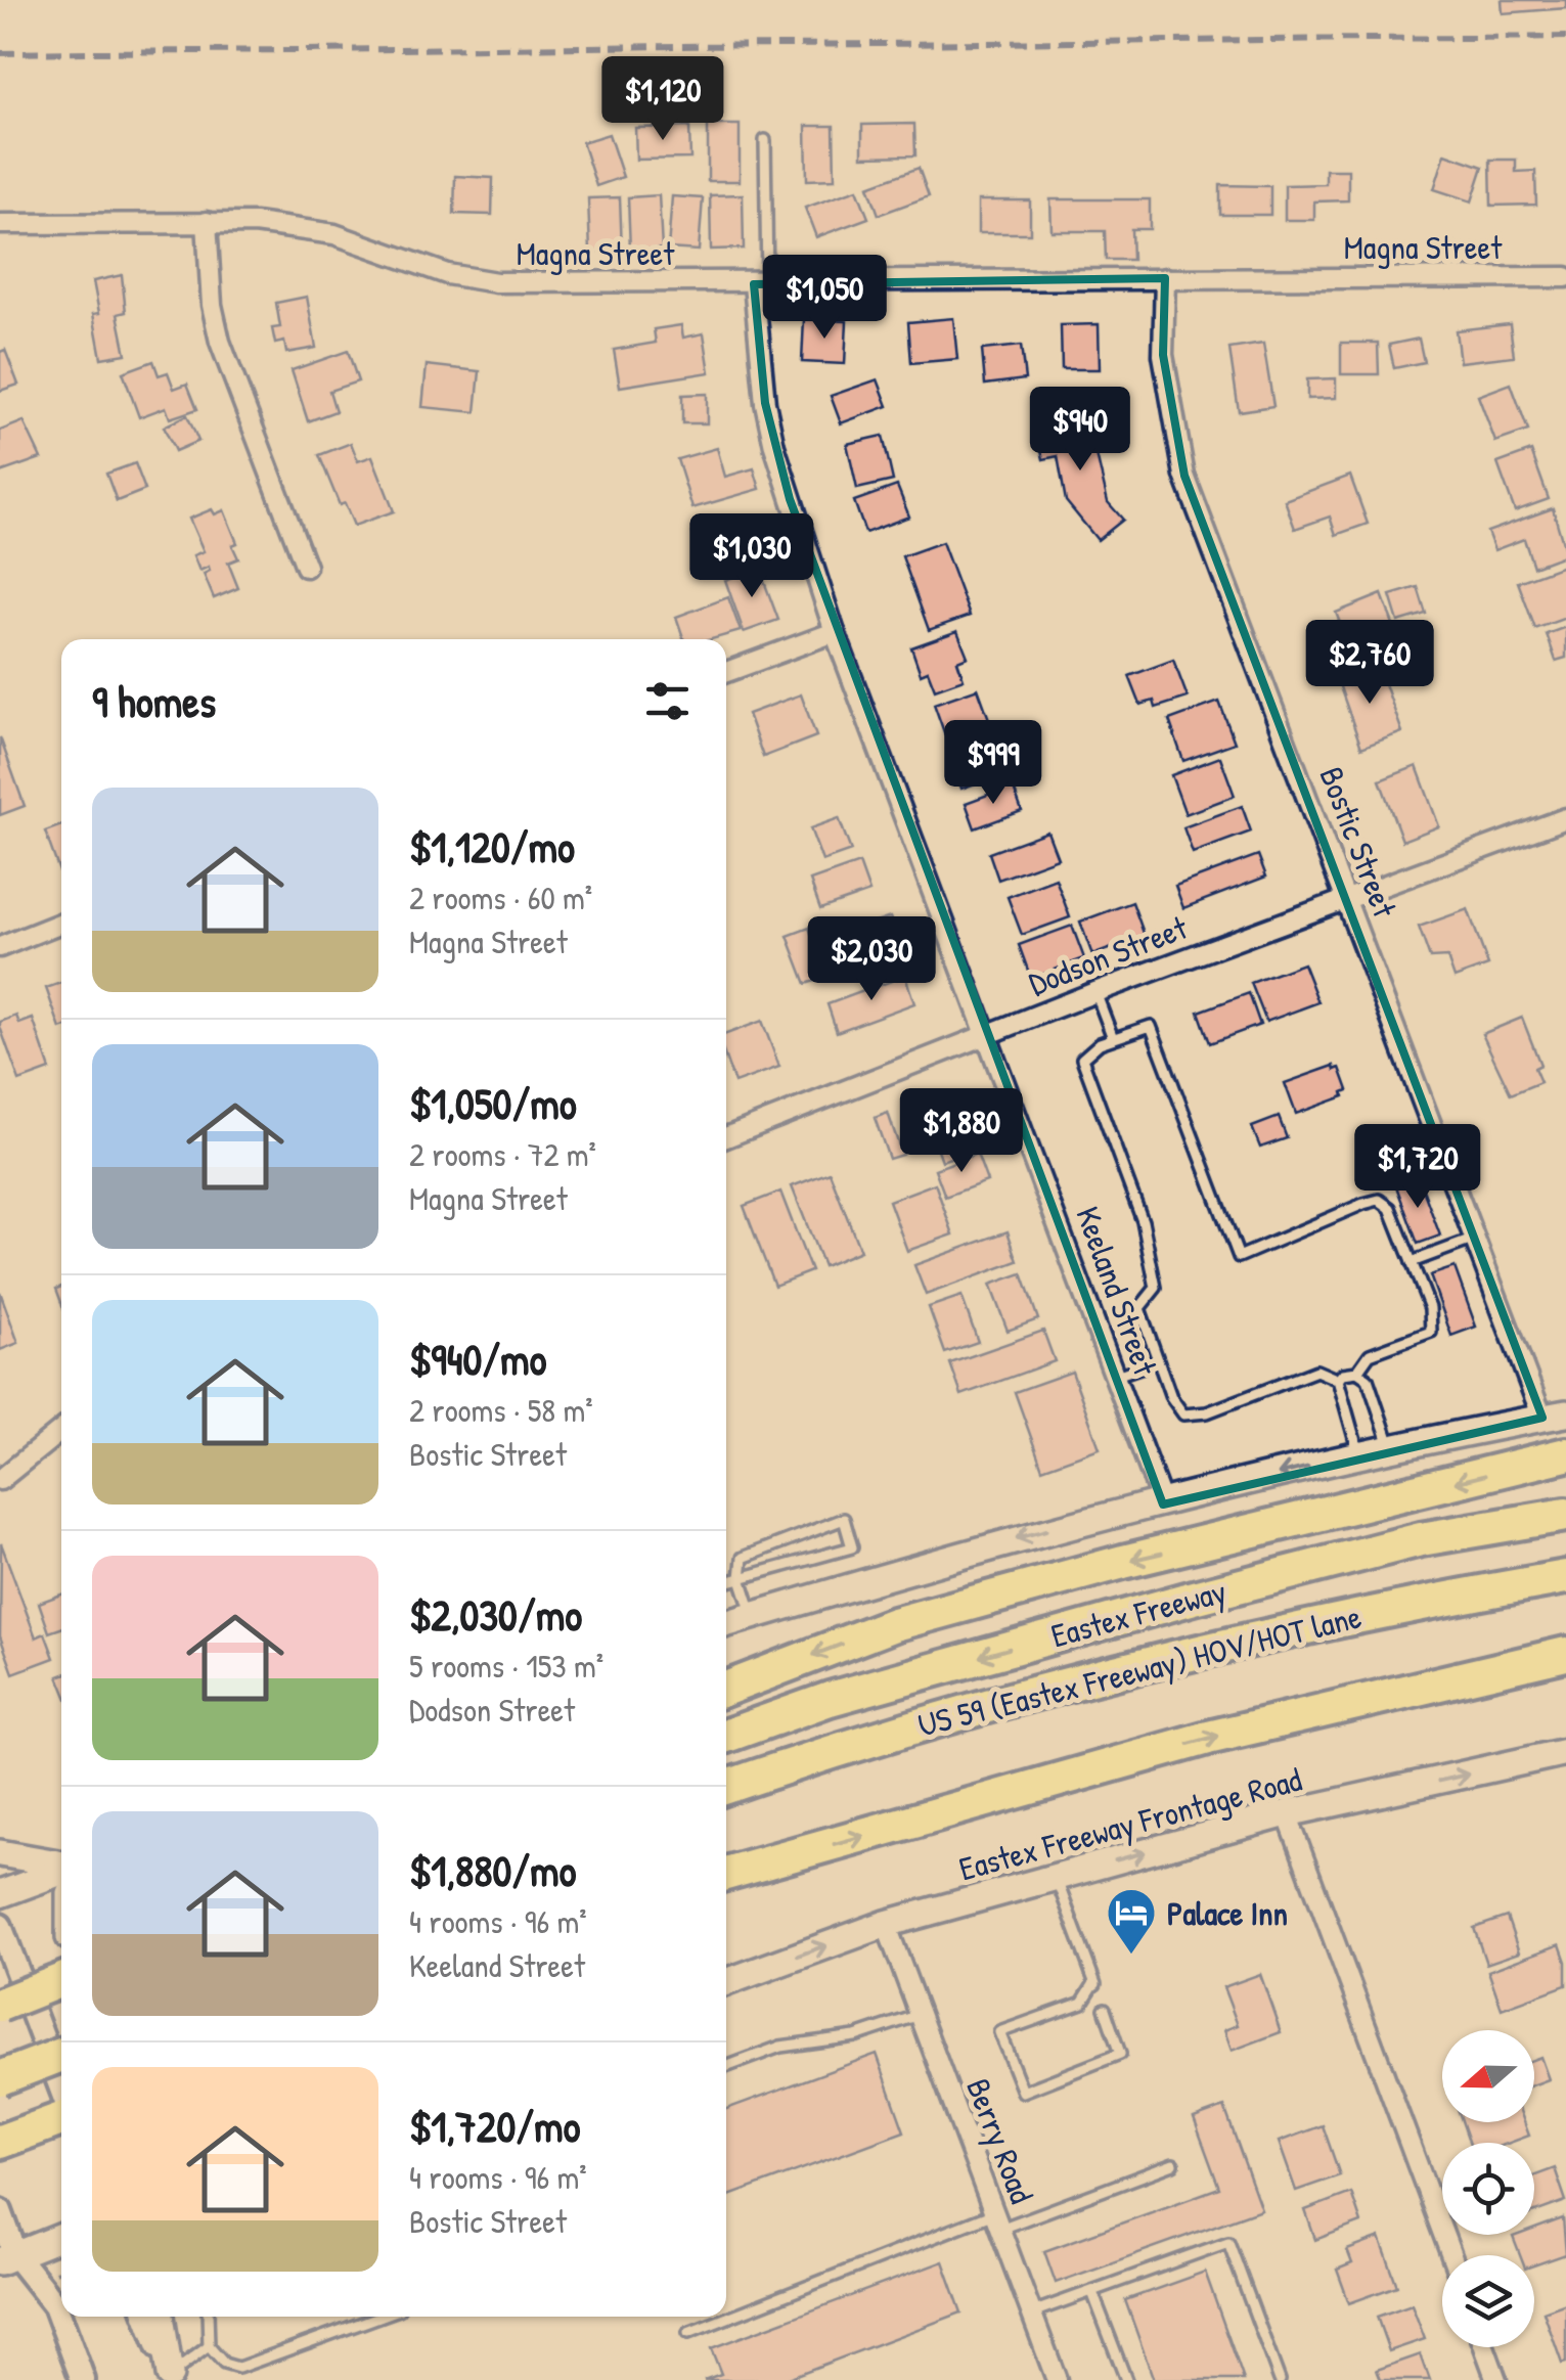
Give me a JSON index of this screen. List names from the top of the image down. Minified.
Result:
{"streets":{"highway":["Eastex Freeway","US 59 (Eastex Freeway) HOV/HOT lane"],"main road":["Eastex Freeway Frontage Road"],"street":["Magna Street","Bostic Street","Dodson Street","Keeland Street","Berry Road"]},"crossings":[["Magna Street","Bostic Street"],["Magna Street","Keeland Street"],["Bostic Street","Dodson Street"],["Dodson Street","Keeland Street"],["Eastex Freeway Frontage Road","Berry Road"]],"one_way":["Eastex Freeway Frontage Road"],"places":{"hotel":["Palace Inn"]},"north":"left","page":{"price":["$1,120","$1,050","$940","$1,030","$2,760","$999","$2,030","$1,880","$1,720"],"heading":"9 homes","list":[{"name":"$1,120/mo","note":"2 rooms · 60 m² · Magna Street"},{"name":"$1,050/mo","note":"2 rooms · 72 m² · Magna Street"},{"name":"$940/mo","note":"2 rooms · 58 m² · Bostic Street"},{"name":"$2,030/mo","note":"5 rooms · 153 m² · Dodson Street"},{"name":"$1,880/mo","note":"4 rooms · 96 m² · Keeland Street"},{"name":"$1,720/mo","note":"4 rooms · 96 m² · Bostic Street"}]}}
